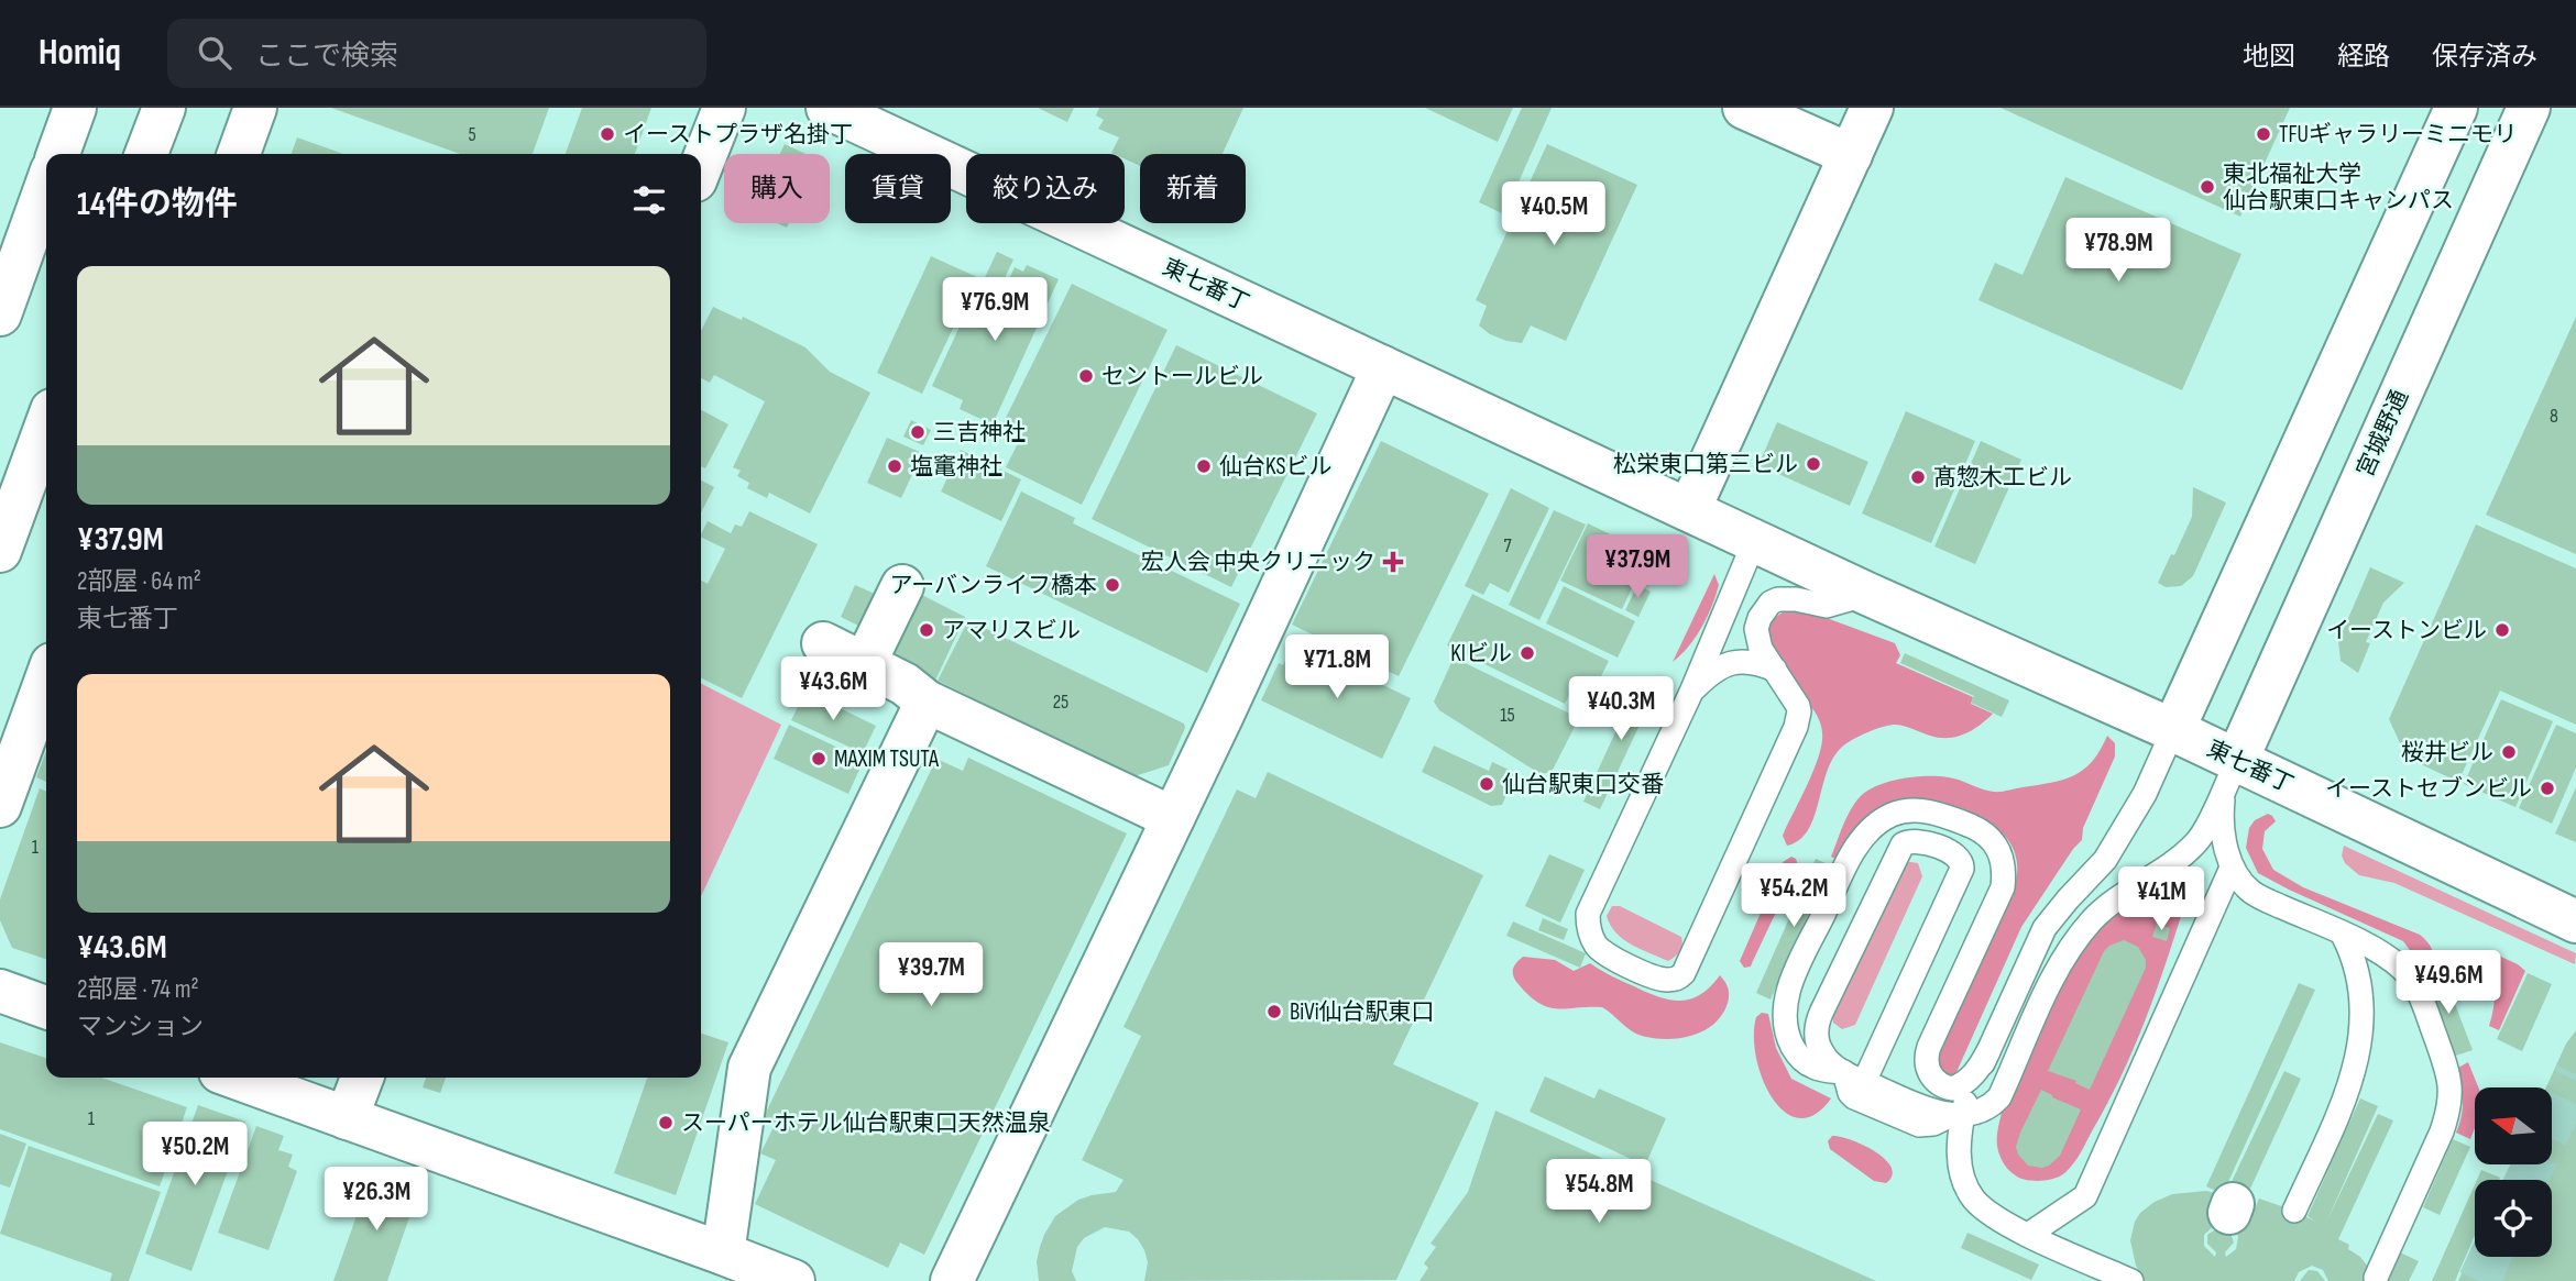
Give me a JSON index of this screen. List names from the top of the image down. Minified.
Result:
{"streets":{"street":["東七番丁","宮城野通"]},"crossings":[["東七番丁","宮城野通"]],"places":{"other":["イーストプラザ名掛丁","TFUギャラリーミニモリ","東北福祉大学 仙台駅東口キャンパス","セントールビル","三吉神社","松栄東口第三ビル","塩竃神社","仙台KSビル","髙惣木工ビル","アーバンライフ橋本","アマリスビル","イーストンビル","KIビル","桜井ビル","MAXIM TSUTA","仙台駅東口交番","イーストセブンビル","BiVi仙台駅東口","スーパーホテル仙台駅東口天然温泉"],"health":["宏人会 中央クリニック"]},"house_numbers":["5","8","7","25","15","1","1"],"north":"left","page":{"header":"Homiq","search":"ここで検索","nav":["地図","経路","保存済み"],"chip":["購入","賃貸","絞り込み","新着"],"heading":"14件の物件","price":["¥40.5M","¥78.9M","¥76.9M","¥37.9M","¥71.8M","¥43.6M","¥40.3M","¥54.2M","¥41M","¥39.7M","¥49.6M","¥50.2M","¥54.8M","¥26.3M"],"list":[{"name":"¥37.9M","note":"2部屋 · 64 m² · 東七番丁"},{"name":"¥43.6M","note":"2部屋 · 74 m² · マンション"}]}}
